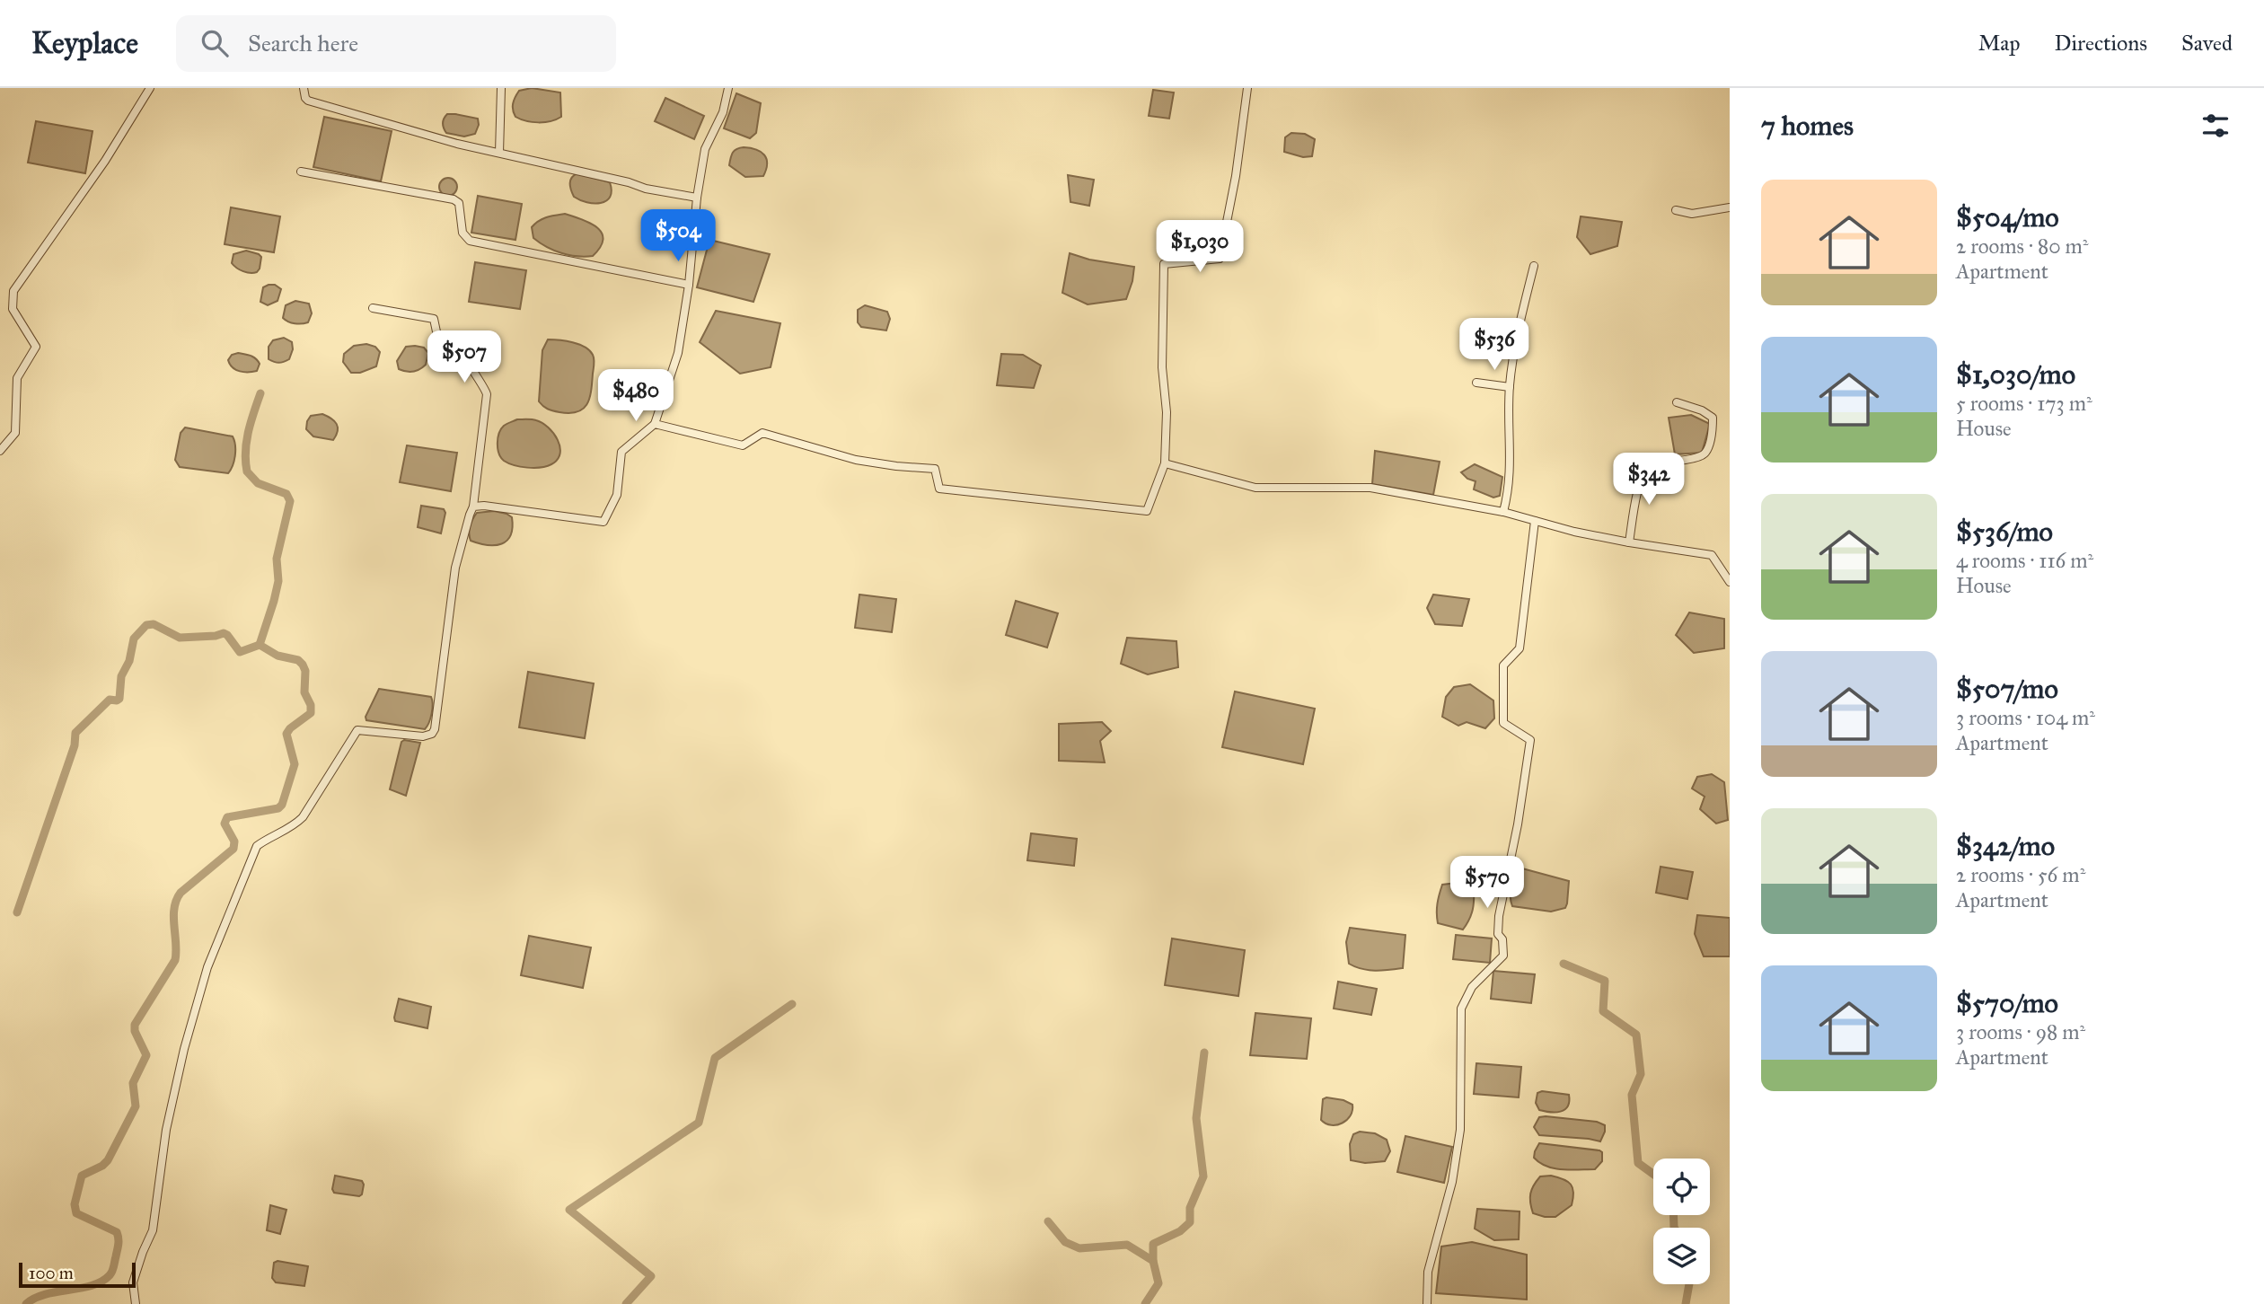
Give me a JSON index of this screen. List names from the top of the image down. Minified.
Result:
{"scale_bar":"100 m","page":{"header":"Keyplace","search":"Search here","nav":["Map","Directions","Saved"],"heading":"7 homes","list":[{"name":"$504/mo","note":"2 rooms · 80 m² · Apartment"},{"name":"$1,030/mo","note":"5 rooms · 173 m² · House"},{"name":"$536/mo","note":"4 rooms · 116 m² · House"},{"name":"$507/mo","note":"3 rooms · 104 m² · Apartment"},{"name":"$342/mo","note":"2 rooms · 56 m² · Apartment"},{"name":"$570/mo","note":"3 rooms · 98 m² · Apartment"}],"price":["$504","$1,030","$536","$507","$480","$342","$570"],"scale":"100 m"}}
